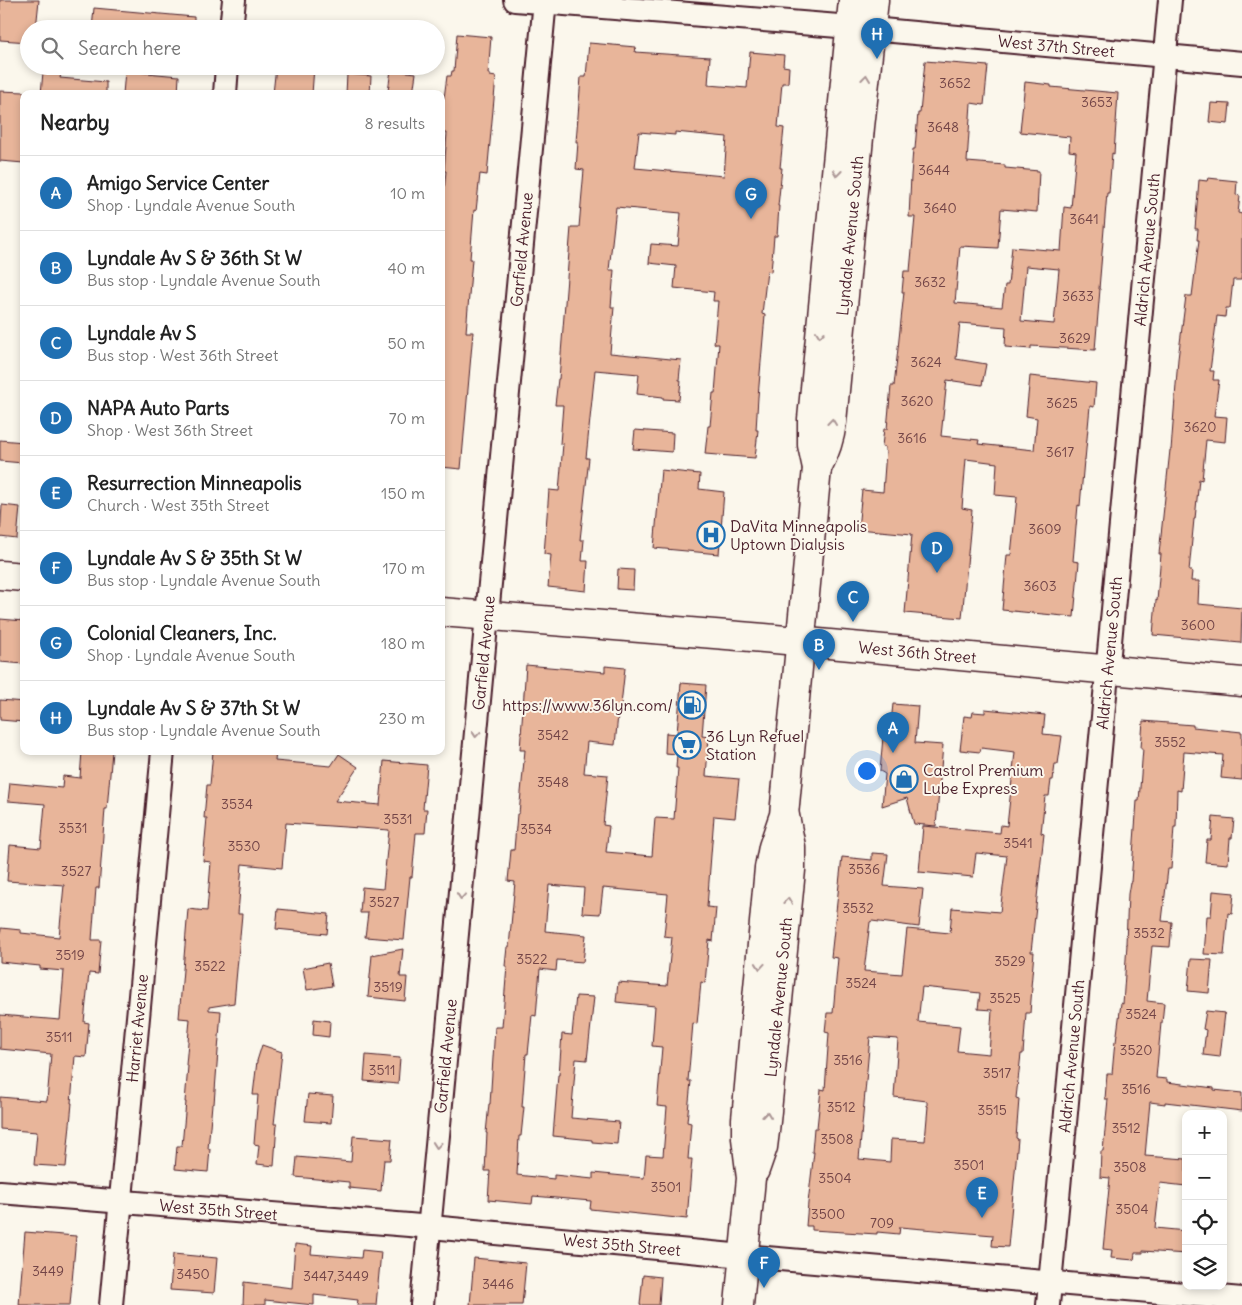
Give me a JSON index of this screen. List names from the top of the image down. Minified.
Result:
{"streets":{"main road":["Lyndale Avenue South","West 36th Street"],"street":["West 37th Street","Garfield Avenue","Aldrich Avenue South","Harriet Avenue","West 35th Street"]},"crossings":[["West 37th Street","Lyndale Avenue South"],["West 37th Street","Garfield Avenue"],["West 37th Street","Aldrich Avenue South"],["Lyndale Avenue South","West 36th Street"],["Lyndale Avenue South","West 35th Street"],["Garfield Avenue","West 36th Street"],["Garfield Avenue","West 35th Street"],["Aldrich Avenue South","West 36th Street"],["Aldrich Avenue South","West 35th Street"],["Harriet Avenue","West 35th Street"]],"one_way":["Garfield Avenue"],"places":{"hospital":["DaVita Minneapolis Uptown Dialysis"],"fuel station":["https://www.36lyn.com/"],"supermarket":["36 Lyn Refuel Station"],"shop":["Castrol Premium Lube Express"]},"house_numbers":["3652","3653","3648","3644","3640","3641","3632","3633","3629","3624","3620","3625","3620","3616","3617","3609","3603","3600","3542","3552","3548","3534","3531","3531","3534","3541","3530","3536","3527","3527","3532","3532","3519","3522","3529","3522","3524","3519","3525","3524","3511","3520","3516","3511","3517","3516","3512","3515","3512","3508","3501","3508","3504","3501","3504","3500","709","3449","3450","3447,3449","3446"],"page":{"pins":["H","G","D","C","B","A","E","F"],"search":"Search here","heading":["Nearby","8 results"],"list":[{"mark":"A","name":"Amigo Service Center","note":"Shop · Lyndale Avenue South","value":"10 m"},{"mark":"B","name":"Lyndale Av S & 36th St W","note":"Bus stop · Lyndale Avenue South","value":"40 m"},{"mark":"C","name":"Lyndale Av S","note":"Bus stop · West 36th Street","value":"50 m"},{"mark":"D","name":"NAPA Auto Parts","note":"Shop · West 36th Street","value":"70 m"},{"mark":"E","name":"Resurrection Minneapolis","note":"Church · West 35th Street","value":"150 m"},{"mark":"F","name":"Lyndale Av S & 35th St W","note":"Bus stop · Lyndale Avenue South","value":"170 m"},{"mark":"G","name":"Colonial Cleaners, Inc.","note":"Shop · Lyndale Avenue South","value":"180 m"},{"mark":"H","name":"Lyndale Av S & 37th St W","note":"Bus stop · Lyndale Avenue South","value":"230 m"}],"map_buttons":["+","−"]}}
